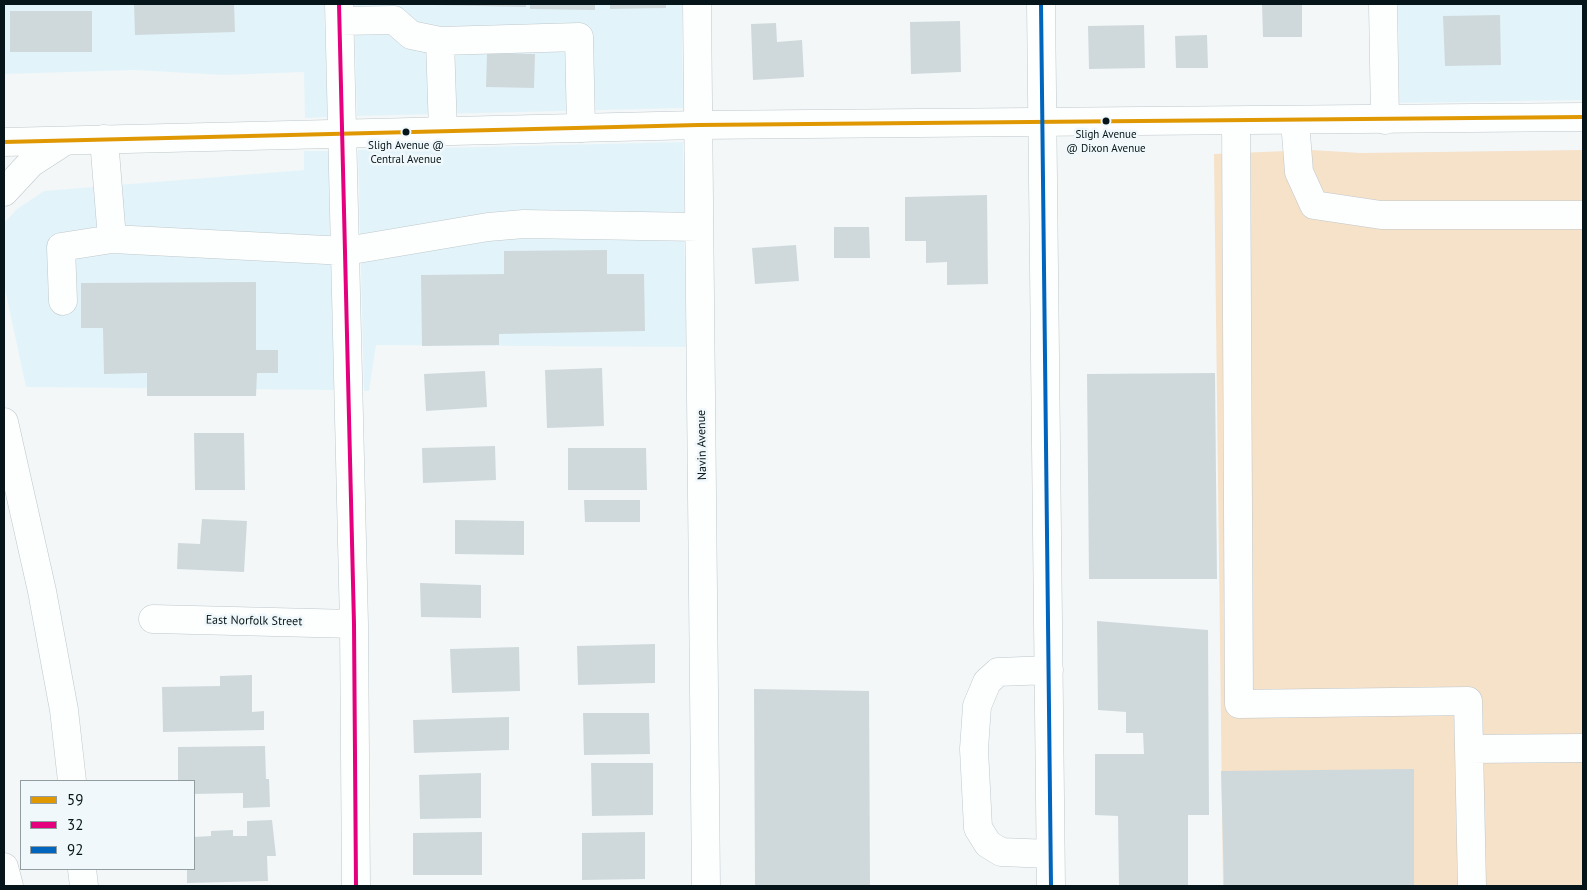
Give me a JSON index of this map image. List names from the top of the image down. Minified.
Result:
{"streets":{"main road":["Navin Avenue","East Norfolk Street"]},"places":["Sligh Avenue @ Dixon Avenue","Sligh Avenue @ Central Avenue"],"lines":["transit line 32","transit line 92","transit line 59"],"legend":["59","32","92"]}
